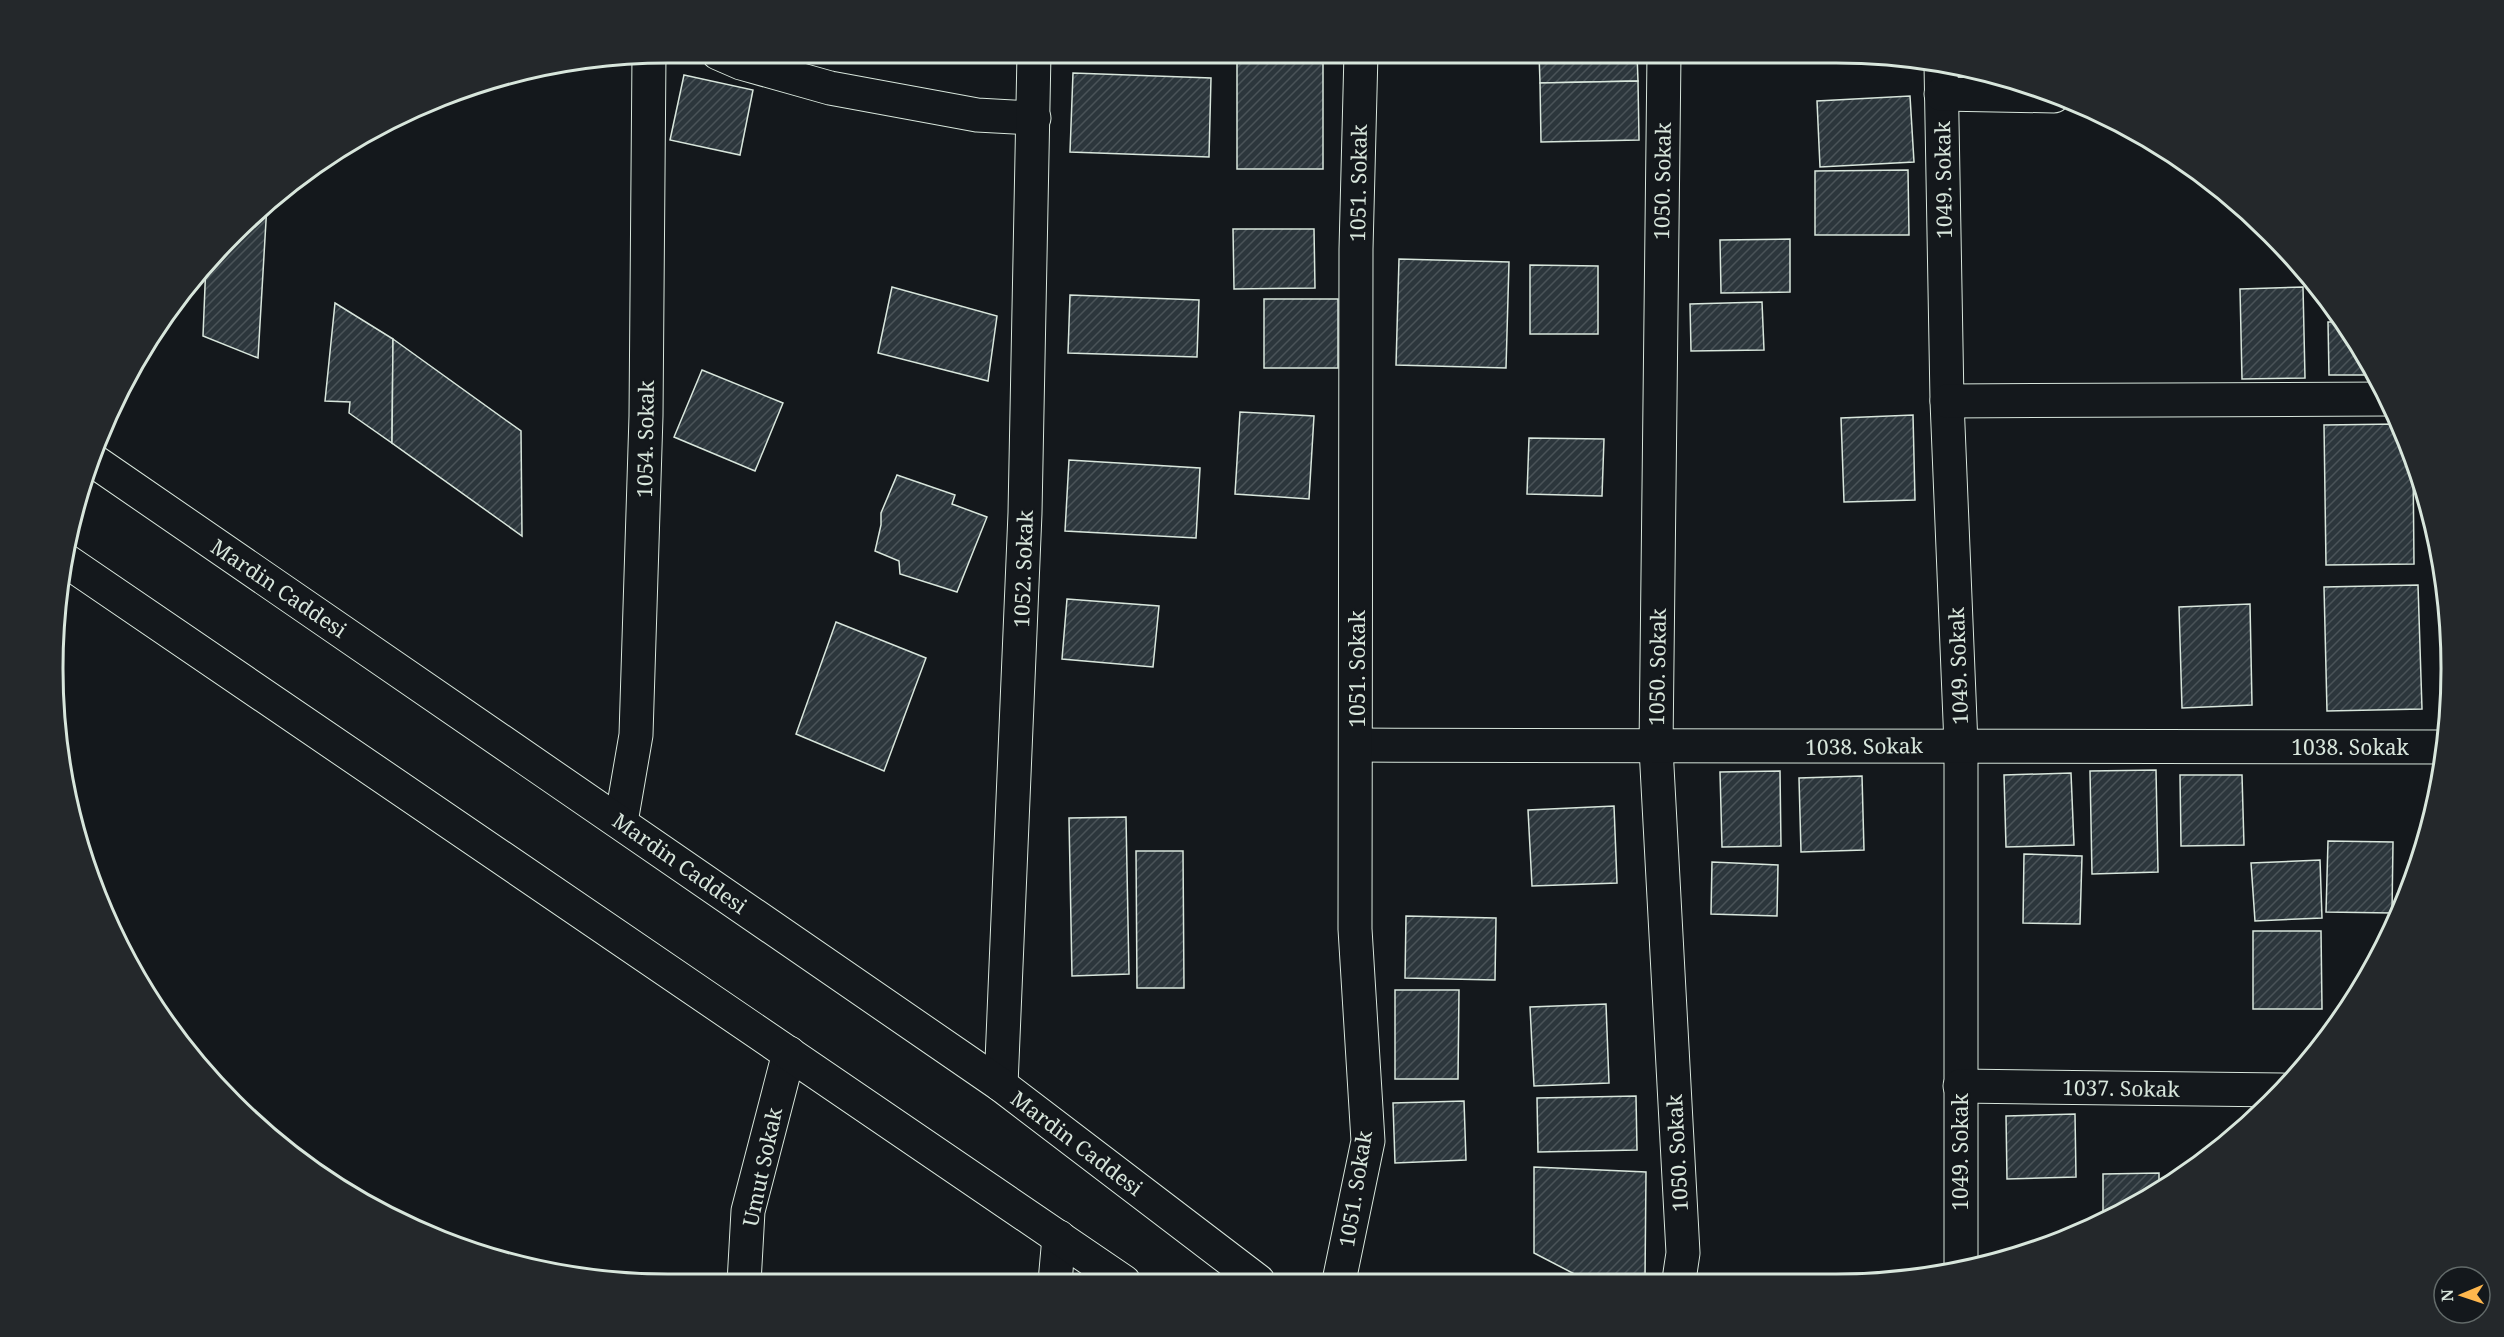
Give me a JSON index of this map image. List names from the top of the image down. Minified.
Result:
{"streets":{"main road":["1049. Sokak","1050. Sokak","1051. Sokak","1054. Sokak","1052. Sokak","Mardin Caddesi","1038. Sokak","1037. Sokak","Umut Sokak"]},"crossings":[["1049. Sokak","1038. Sokak"],["1049. Sokak","1037. Sokak"],["1050. Sokak","1038. Sokak"],["1051. Sokak","1038. Sokak"],["1054. Sokak","Mardin Caddesi"],["1052. Sokak","Mardin Caddesi"]],"north":"left"}
